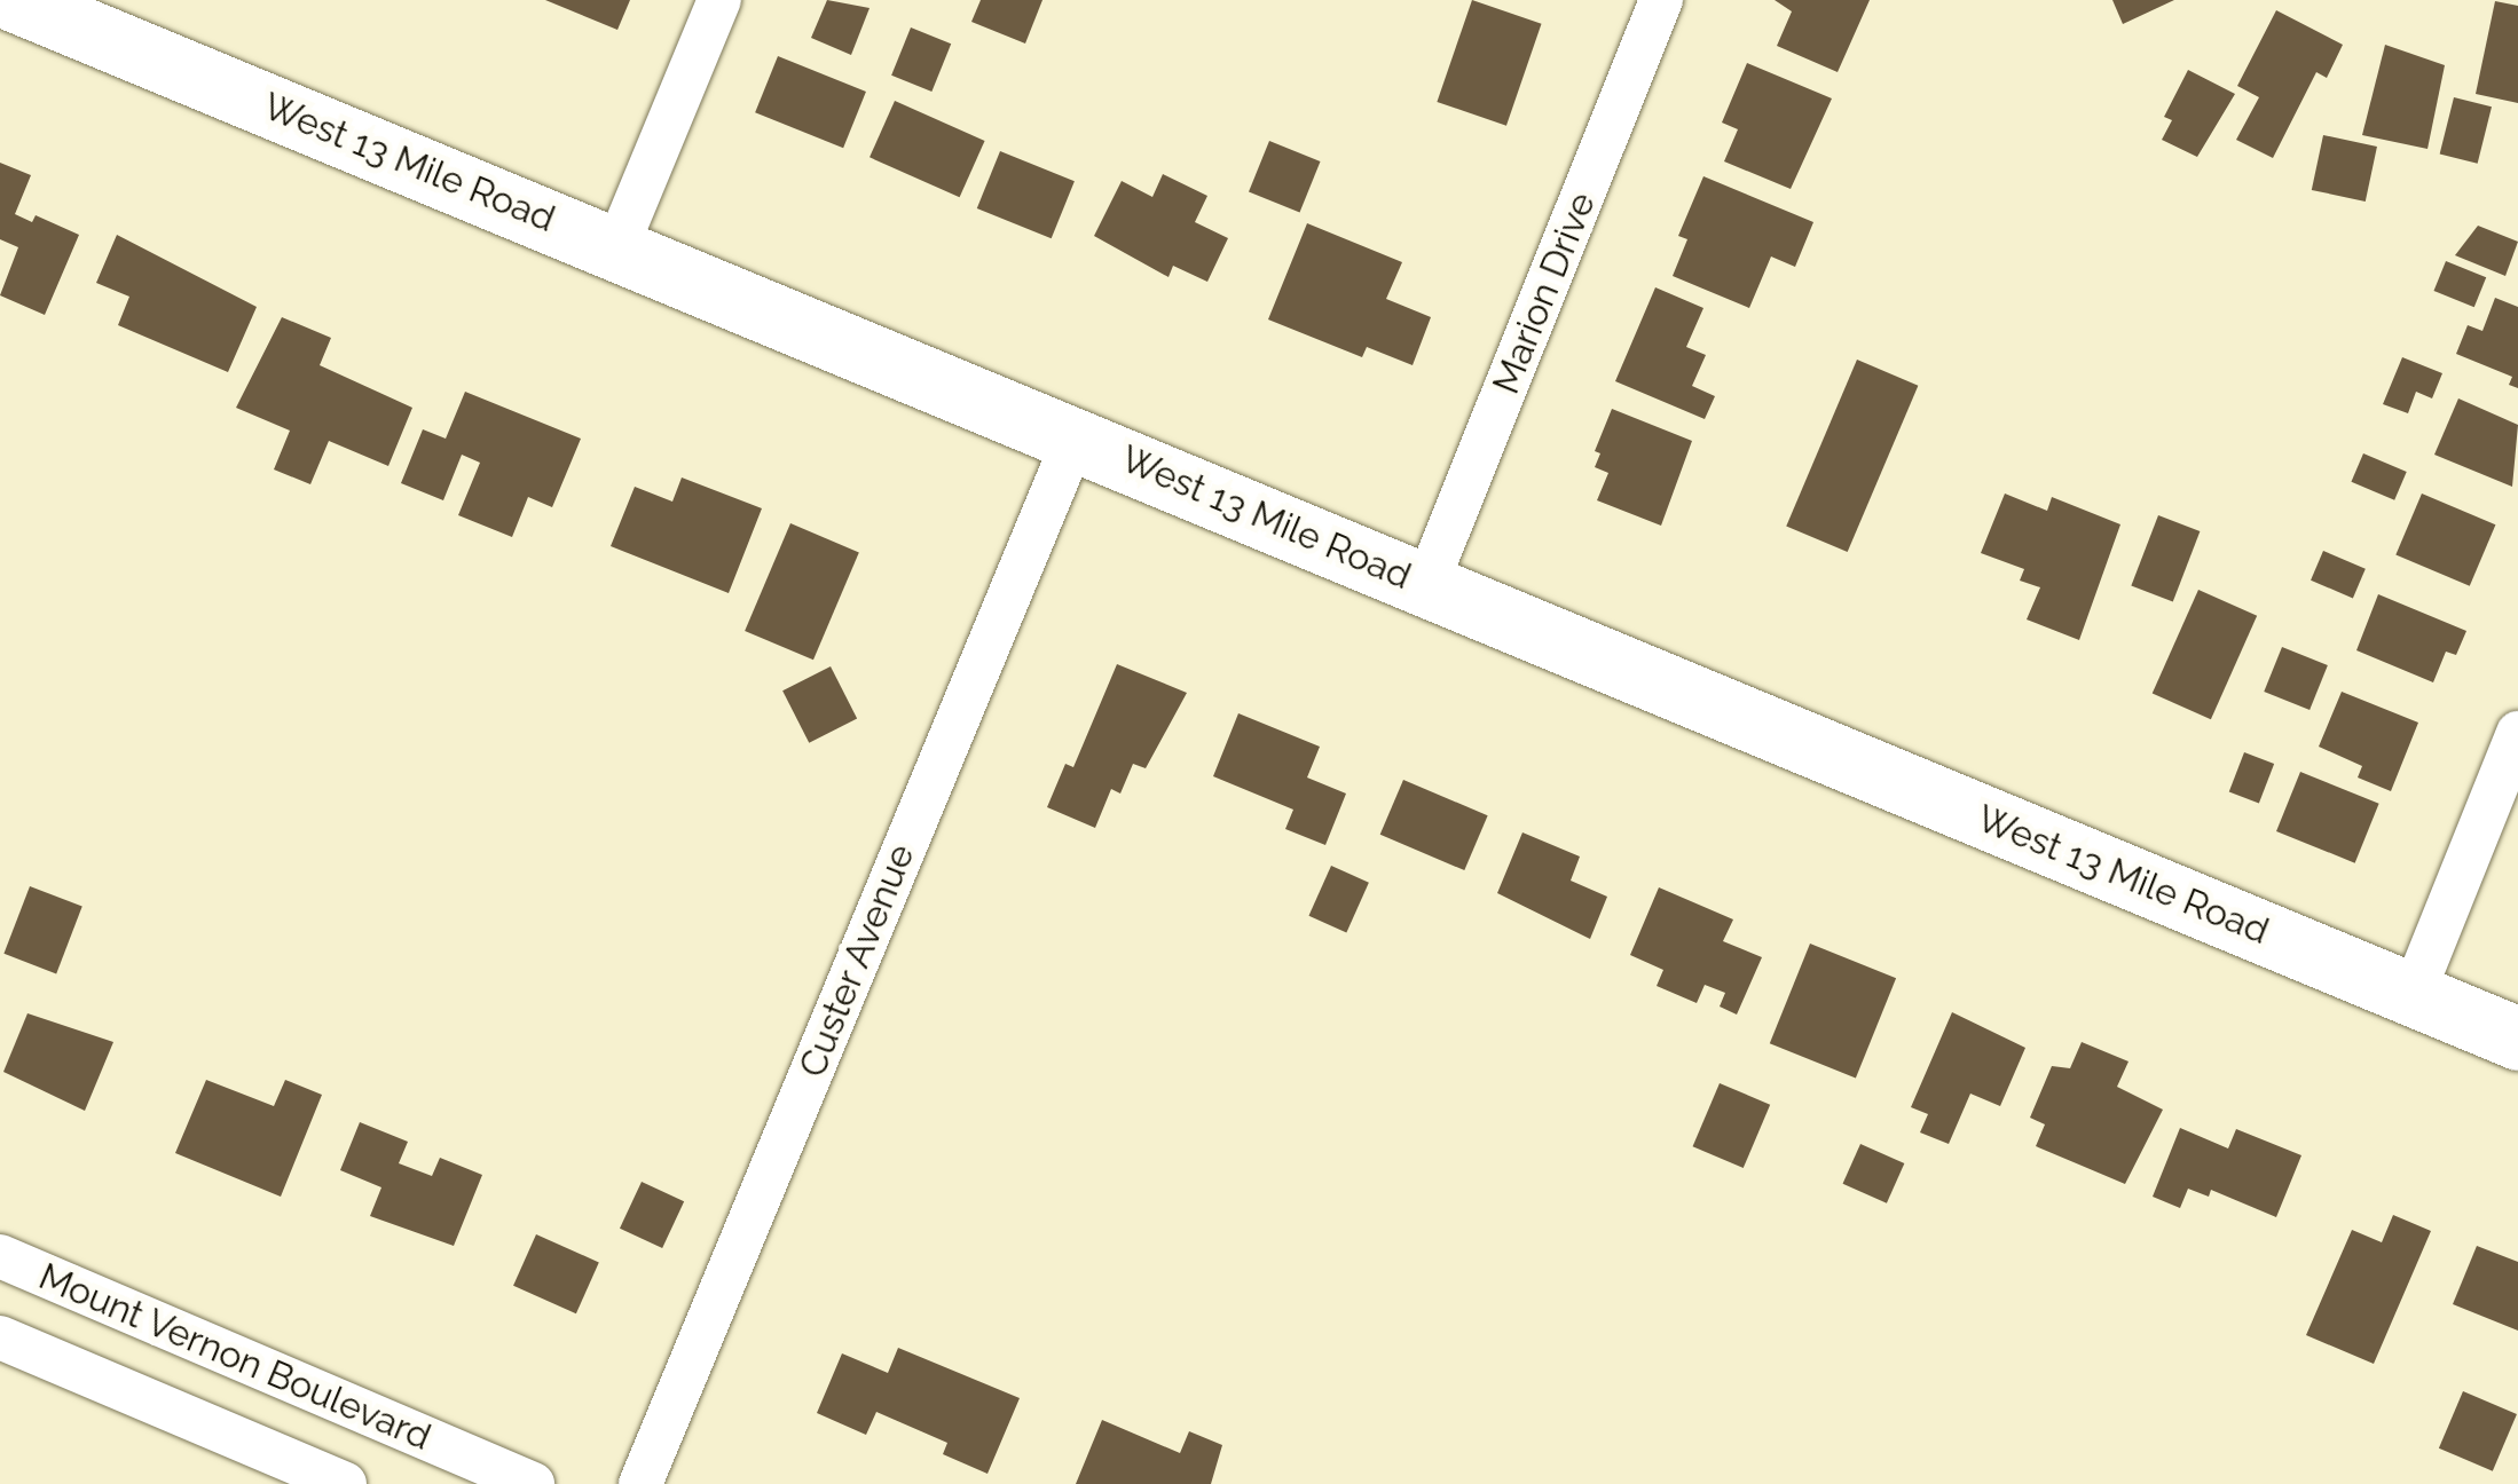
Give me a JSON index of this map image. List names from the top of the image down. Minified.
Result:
{"streets":{"main road":["West 13 Mile Road"],"street":["Marion Drive","Custer Avenue","Mount Vernon Boulevard"]},"crossings":[["West 13 Mile Road","Marion Drive"],["West 13 Mile Road","Custer Avenue"]]}
